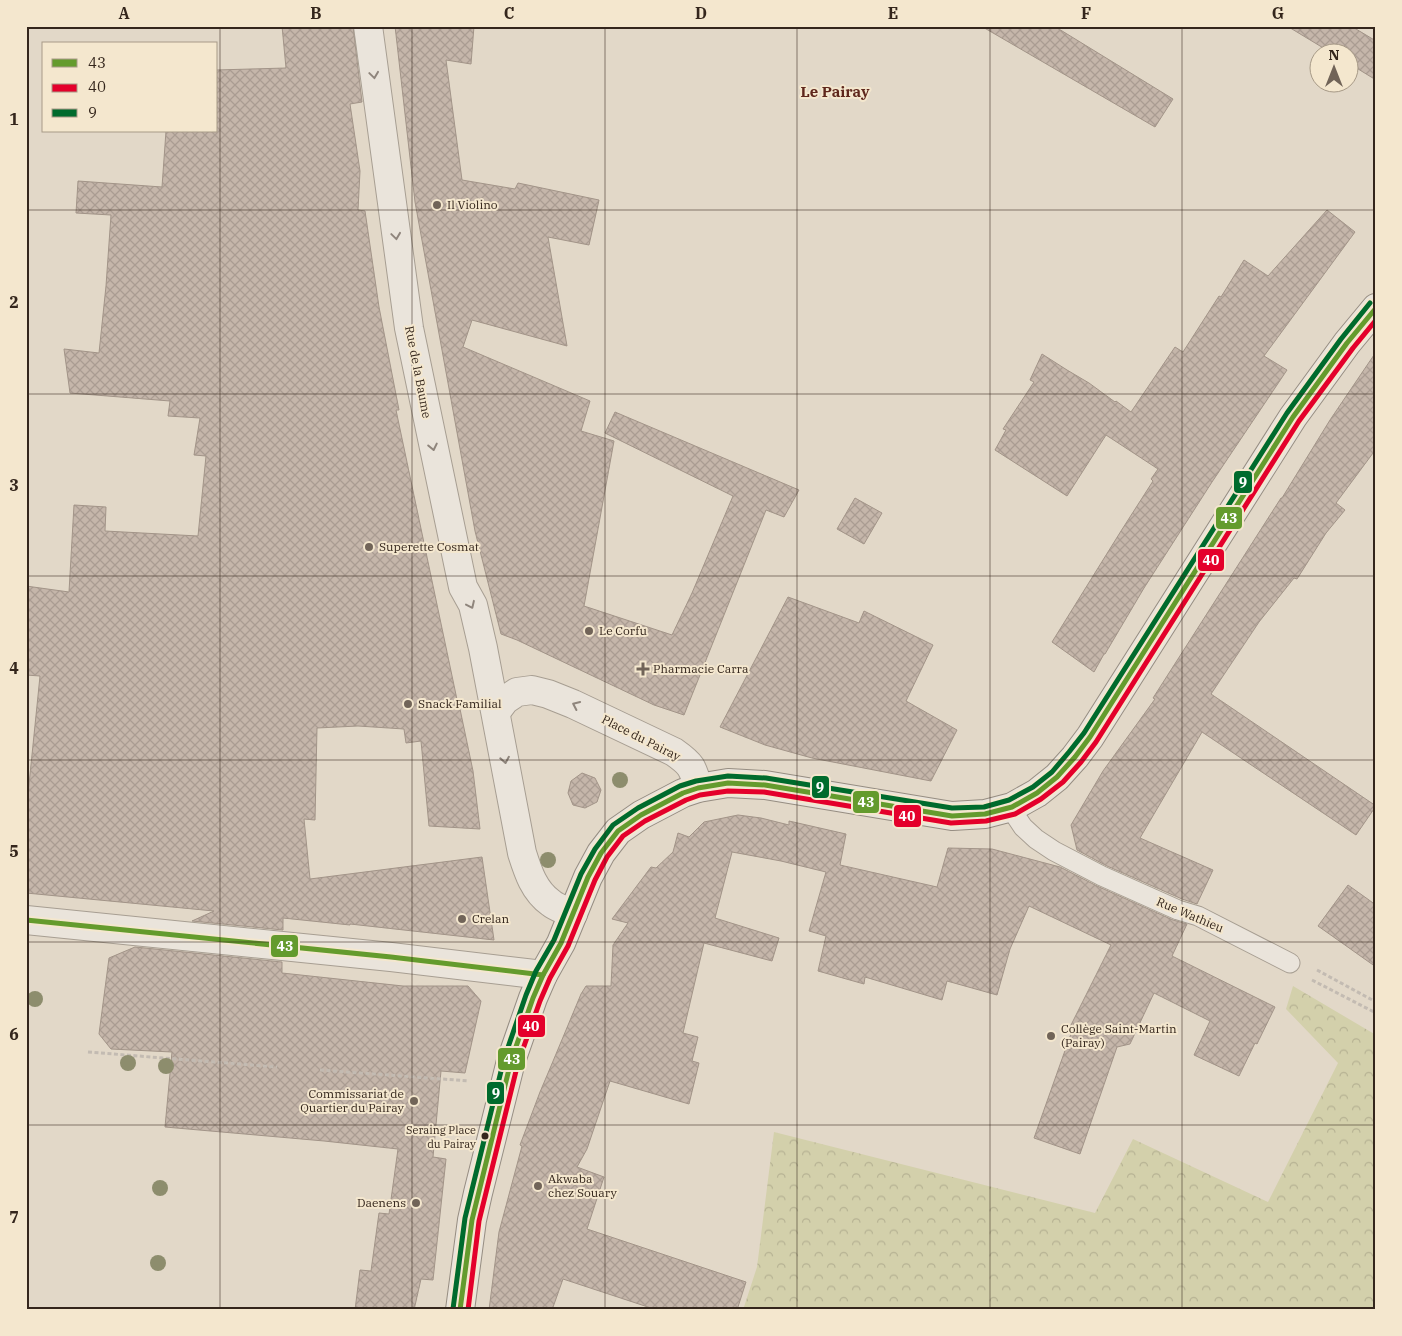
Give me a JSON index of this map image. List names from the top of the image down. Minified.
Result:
{"streets":{"street":["Rue de la Baume","Place du Pairay"],"lane":["Rue Wathieu"]},"crossings":[["Rue de la Baume","Place du Pairay"]],"one_way":["Rue de la Baume","Place du Pairay"],"districts":["Le Pairay"],"places":{"other":["Il Violino","Superette Cosmat","Le Corfu","Snack Familial","Crelan","Collège Saint-Martin (Pairay)","Commissariat de Quartier du Pairay","Seraing Place du Pairay","Akwaba chez Souary","Daenens"],"health":["Pharmacie Carra"]},"lines":["transit line 9","transit line 43","transit line 40"],"legend":["43","40","9"],"north":"top","grid":{"columns":["A","B","C","D","E","F","G"],"rows":["1","2","3","4","5","6","7"]}}
